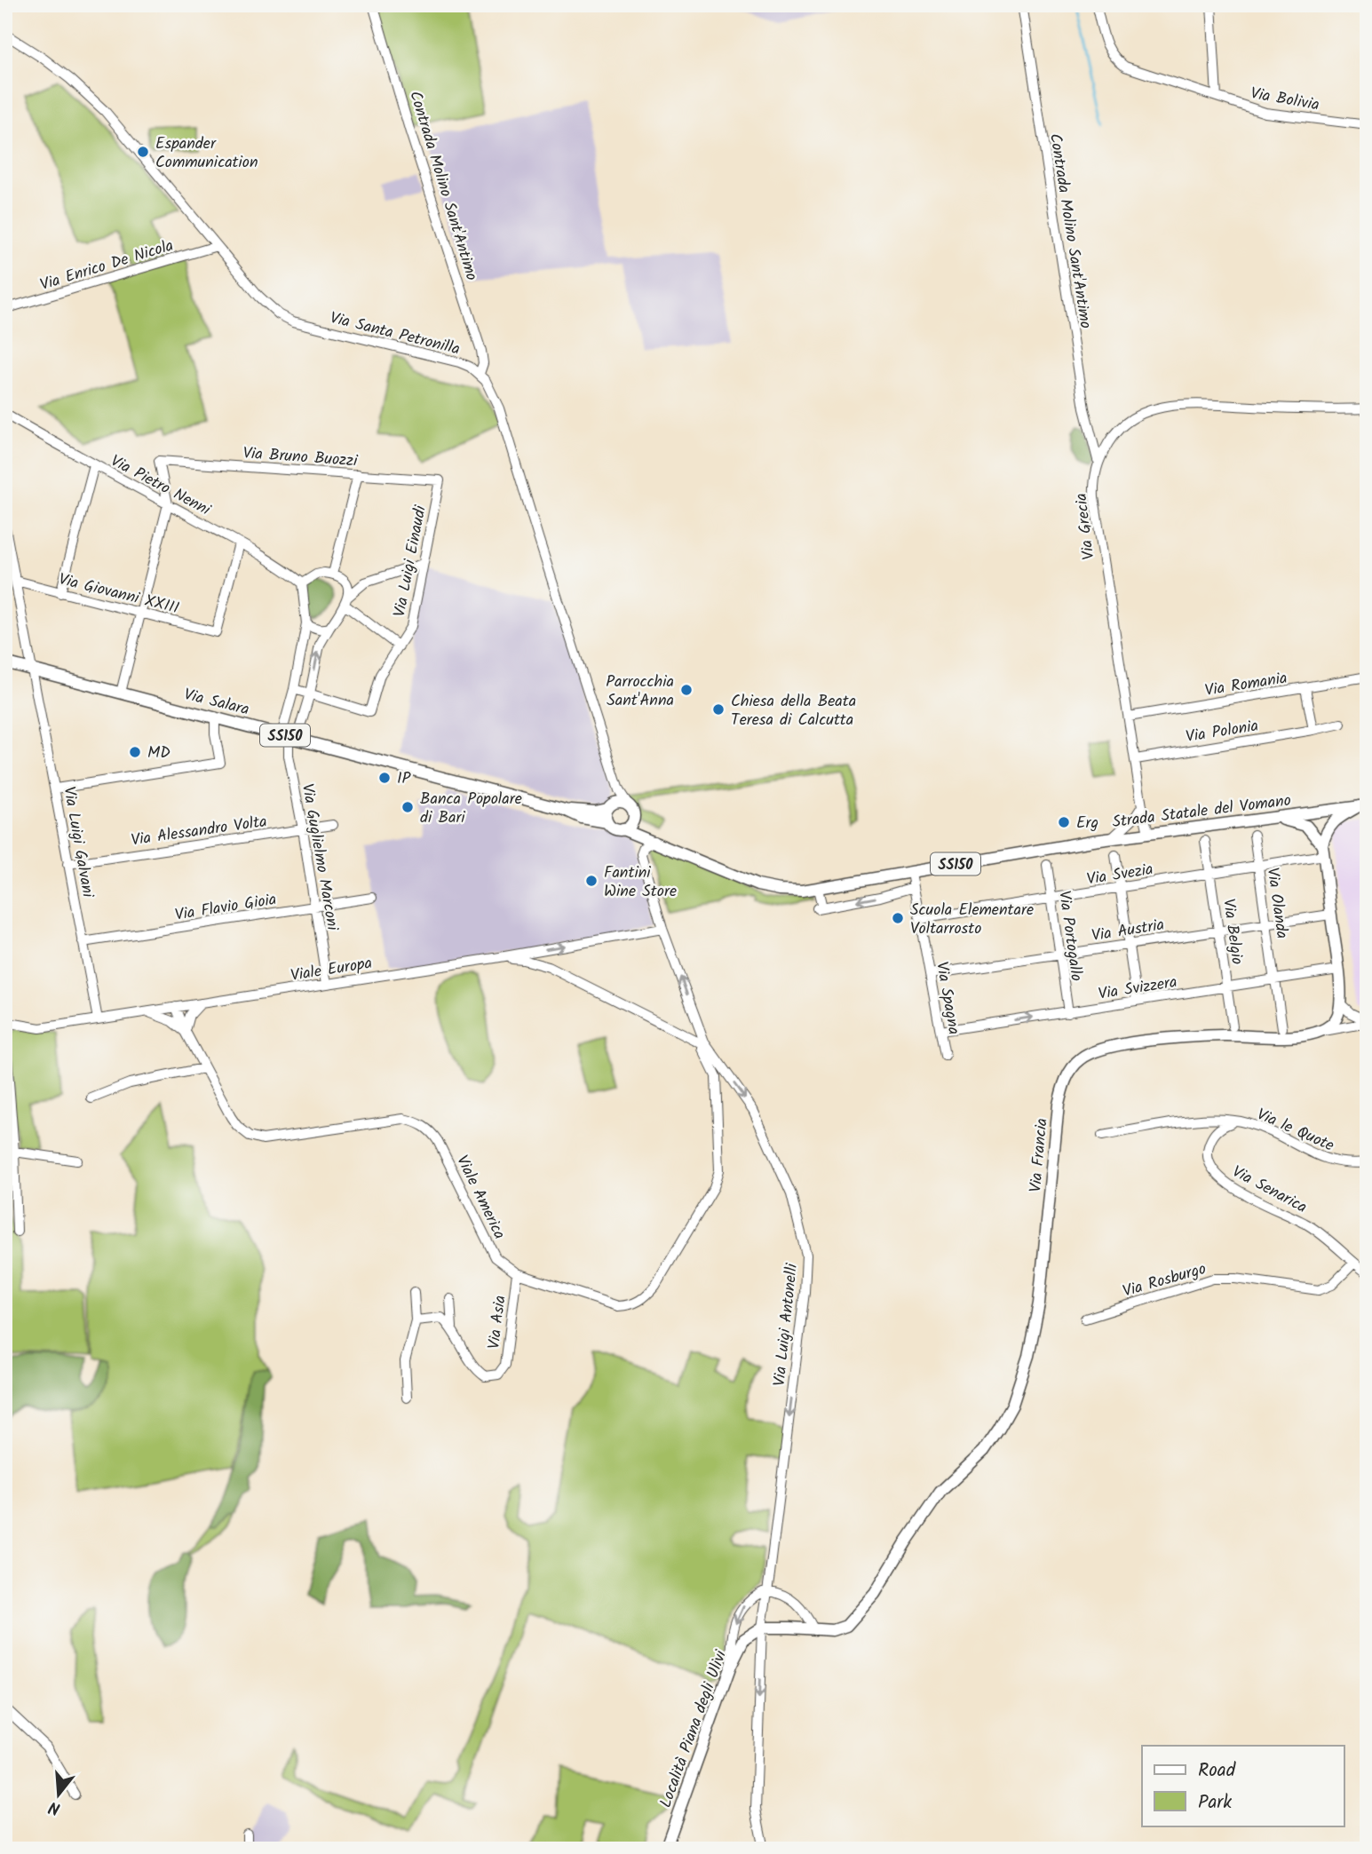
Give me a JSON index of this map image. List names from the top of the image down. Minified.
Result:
{"streets":{"main road":["Via Salara","SS150","Strada Statale del Vomano","Via Francia","Località Piana degli Ulivi"],"street":["Via Bolivia","Contrada Molino Sant'Antimo","Via Enrico De Nicola","Via Santa Petronilla","Via Bruno Buozzi","Via Pietro Nenni","Via Grecia","Via Luigi Einaudi","Via Giovanni XXIII","Via Romania","Via Polonia","Via Alessandro Volta","Via Luigi Galvani","Via Guglielmo Marconi","Via Svezia","Via Olanda","Via Flavio Gioia","Via Austria","Via Belgio","Via Portogallo","Viale Europa","Via Svizzera","Via Spagna","Via le Quote","Via Senarica","Viale America","Via Rosburgo","Via Asia","Via Luigi Antonelli"]},"crossings":[["Contrada Molino Sant'Antimo","Via Santa Petronilla"],["Contrada Molino Sant'Antimo","Via Grecia"],["Via Enrico De Nicola","Via Santa Petronilla"],["Via Bruno Buozzi","Via Pietro Nenni"],["Via Bruno Buozzi","Via Luigi Einaudi"],["Via Pietro Nenni","Via Giovanni XXIII"],["Via Grecia","Via Romania"],["Via Grecia","Via Polonia"],["Via Grecia","Strada Statale del Vomano"],["Via Giovanni XXIII","Via Luigi Galvani"],["Via Salara","Strada Statale del Vomano"],["Via Salara","Via Luigi Galvani"],["Via Salara","Via Guglielmo Marconi"],["Strada Statale del Vomano","Via Spagna"],["Strada Statale del Vomano","Via Luigi Antonelli"],["Via Alessandro Volta","Via Luigi Galvani"],["Via Alessandro Volta","Via Guglielmo Marconi"],["Via Luigi Galvani","Via Flavio Gioia"],["Via Luigi Galvani","Viale Europa"],["Via Guglielmo Marconi","Via Flavio Gioia"],["Via Guglielmo Marconi","Viale Europa"],["Via Svezia","Via Olanda"],["Via Svezia","Via Belgio"],["Via Svezia","Via Portogallo"],["Via Svezia","Via Spagna"],["Via Olanda","Via Austria"],["Via Olanda","Via Svizzera"],["Via Austria","Via Belgio"],["Via Austria","Via Portogallo"],["Via Austria","Via Spagna"],["Via Belgio","Via Svizzera"],["Via Portogallo","Via Svizzera"],["Viale Europa","Viale America"],["Viale Europa","Via Luigi Antonelli"],["Via Svizzera","Via Spagna"],["Via le Quote","Via Senarica"],["Via Senarica","Via Rosburgo"],["Viale America","Via Asia"],["Viale America","Via Luigi Antonelli"],["Via Luigi Antonelli","Località Piana degli Ulivi"]],"places":["Espander Communication","Parrocchia Sant'Anna","Chiesa della Beata Teresa di Calcutta","MD","IP","Banca Popolare di Bari","Erg","Fantini Wine Store","Scuola Elementare Voltarrosto"],"legend":["Road","Park"],"north":"bottom"}
